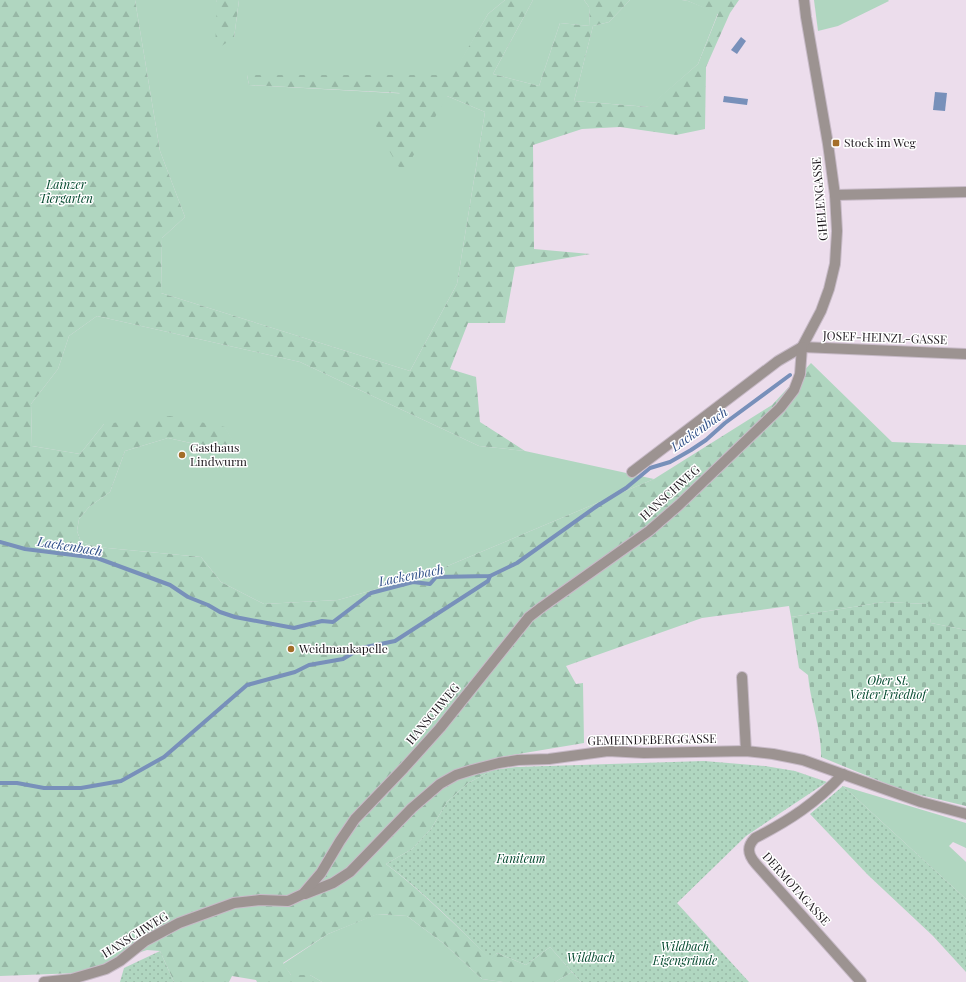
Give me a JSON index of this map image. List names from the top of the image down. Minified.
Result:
{"streets":{"street":["GHELENGASSE","JOSEF-HEINZL-GASSE","HANSCHWEG","GEMEINDEBERGGASSE","DERMOTAGASSE"]},"crossings":[["GHELENGASSE","JOSEF-HEINZL-GASSE"],["GHELENGASSE","HANSCHWEG"],["JOSEF-HEINZL-GASSE","HANSCHWEG"],["HANSCHWEG","GEMEINDEBERGGASSE"],["GEMEINDEBERGGASSE","DERMOTAGASSE"]],"water":["Lackenbach"],"parks":["Lainzer Tiergarten","Ober St. Veiter Friedhof","Faniteum","Wildbach Eigengründe","Wildbach"],"places":{"transit":["Stock im Weg"],"other":["Gasthaus Lindwurm","Weidmankapelle"]}}
